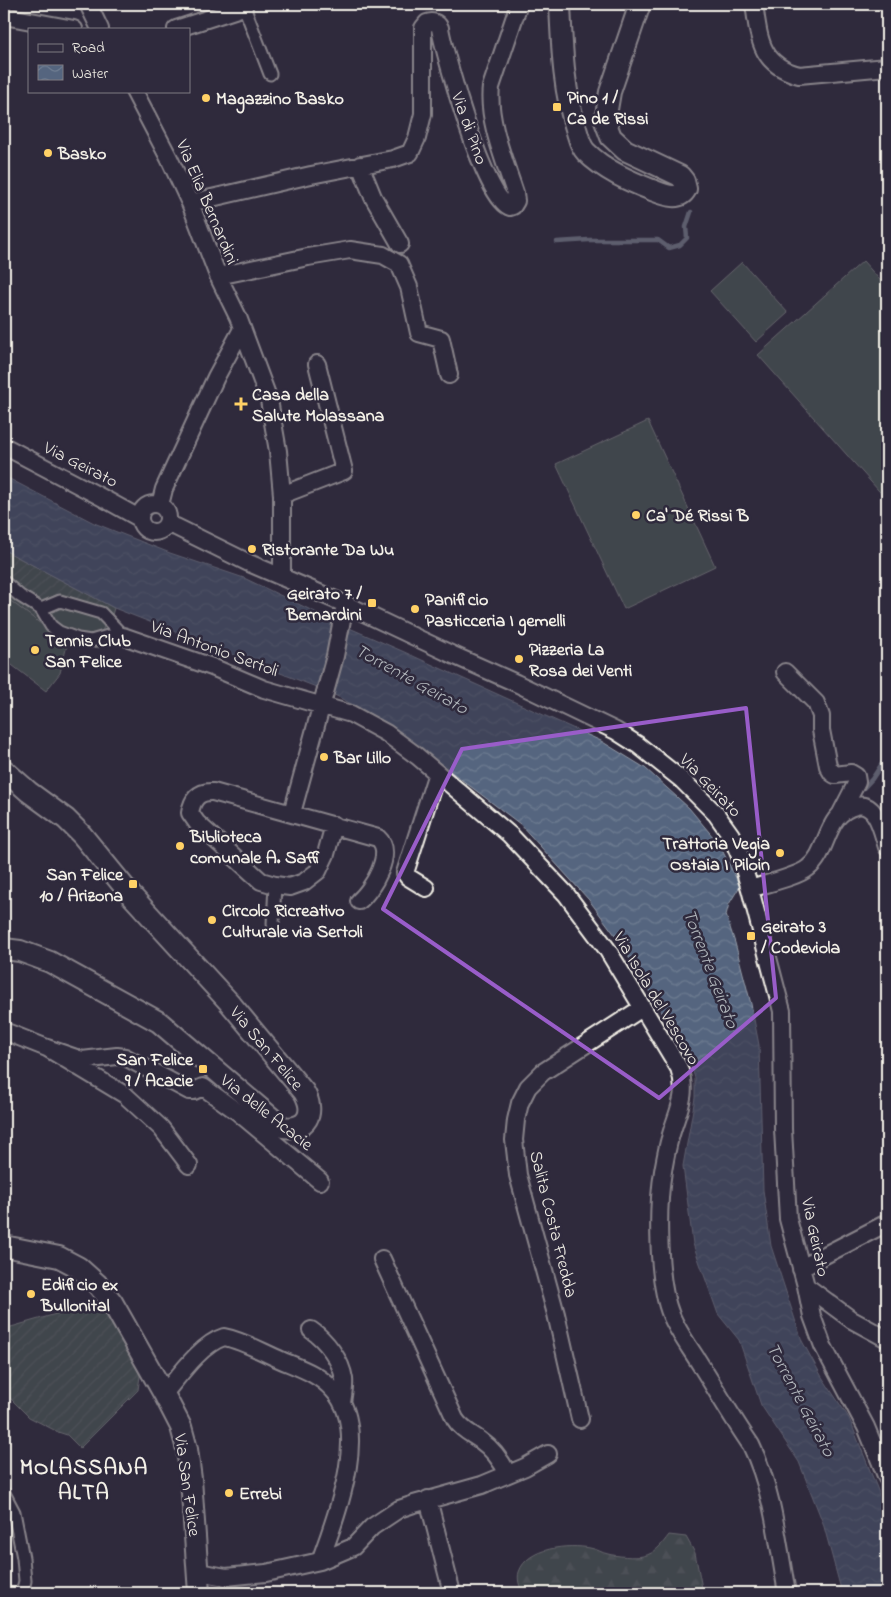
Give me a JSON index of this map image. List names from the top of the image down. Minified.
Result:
{"streets":{"street":["Via di Pino","Via Elia Bernardini","Via Geirato","Via Antonio Sertoli","Via Isola del Vescovo","Via San Felice","Via delle Acacie","Salita Costa Fredda"]},"crossings":[["Via di Pino","Via Elia Bernardini"],["Via Elia Bernardini","Via Geirato"],["Via Antonio Sertoli","Via Isola del Vescovo"],["Via Isola del Vescovo","Salita Costa Fredda"]],"districts":["MOLASSANA ALTA"],"water":["Torrente Geirato"],"places":{"other":["Magazzino Basko","Basko","Ca' Dé Rissi B","Ristorante Da Wu","Panificio Pasticceria I gemelli","Tennis Club San Felice","Pizzeria La Rosa dei Venti","Bar Lillo","Biblioteca comunale A. Saffi","Trattoria Vegia Ostaia I Piloin","Circolo Ricreativo Culturale via Sertoli","Edificio ex Bullonital","Errebi"],"transit":["Pino 1 / Ca de Rissi","Geirato 7 / Bernardini","San Felice 10 / Arizona","Geirato 3 / Codeviola","San Felice 9 / Acacie"],"health":["Casa della Salute Molassana"]},"legend":["Road","Water"]}
